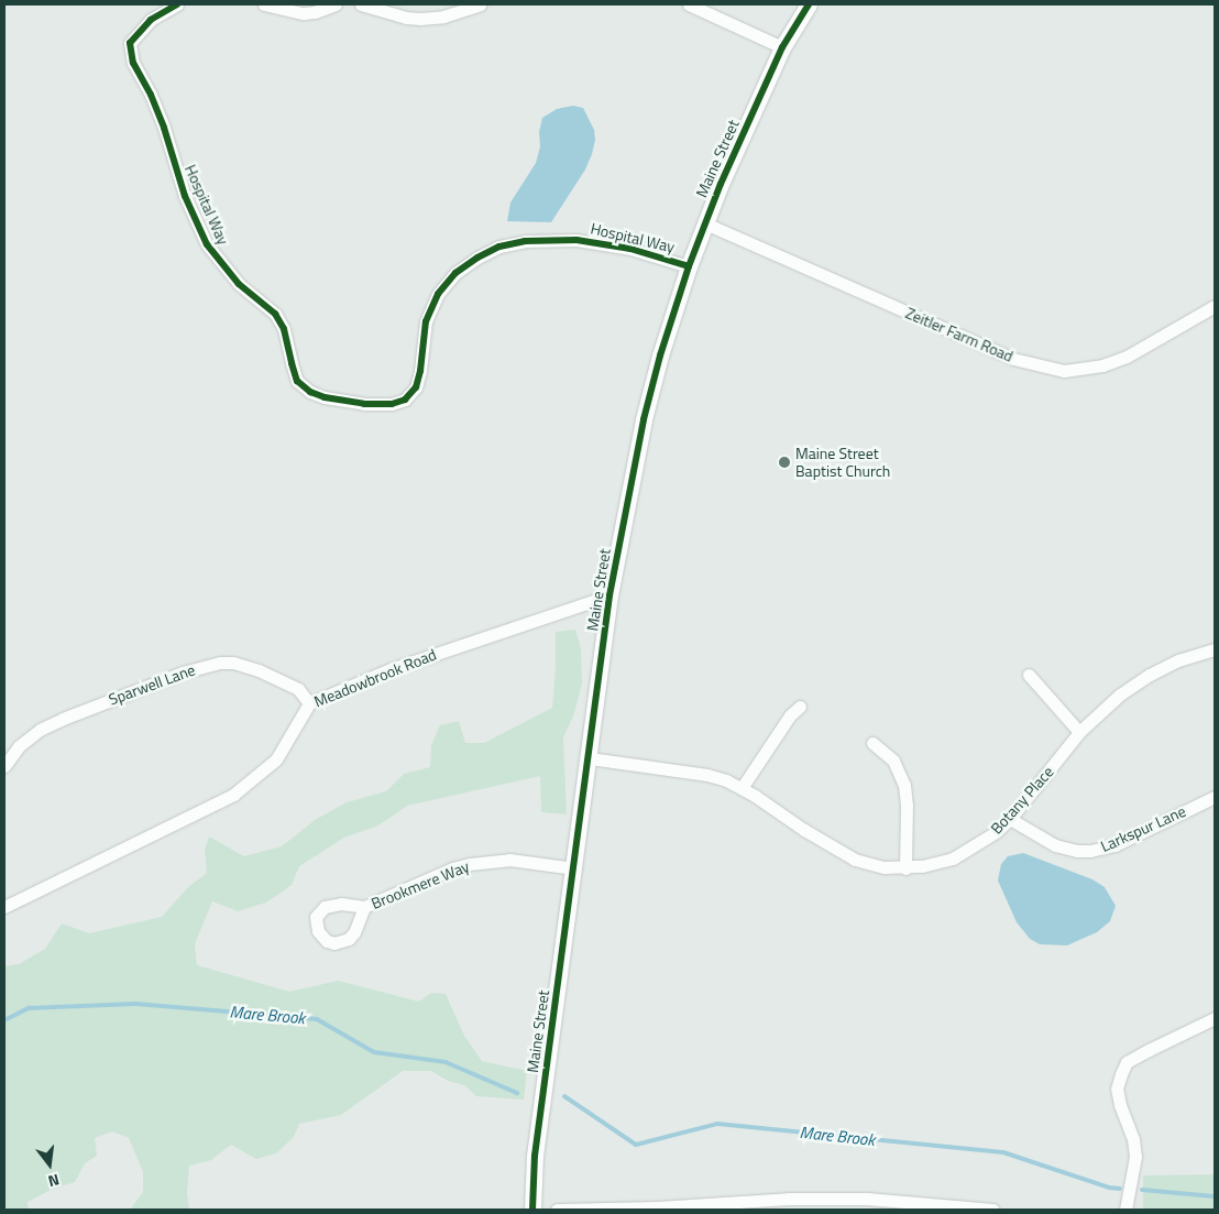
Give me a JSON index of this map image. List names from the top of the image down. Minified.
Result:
{"streets":{"street":["Maine Street","Hospital Way","Zeitler Farm Road","Meadowbrook Road","Sparwell Lane","Botany Place","Larkspur Lane","Brookmere Way"]},"crossings":[["Maine Street","Hospital Way"],["Maine Street","Zeitler Farm Road"],["Maine Street","Meadowbrook Road"],["Maine Street","Botany Place"],["Maine Street","Brookmere Way"],["Meadowbrook Road","Sparwell Lane"],["Botany Place","Larkspur Lane"]],"water":["Mare Brook"],"places":["Maine Street Baptist Church"],"north":"bottom"}
